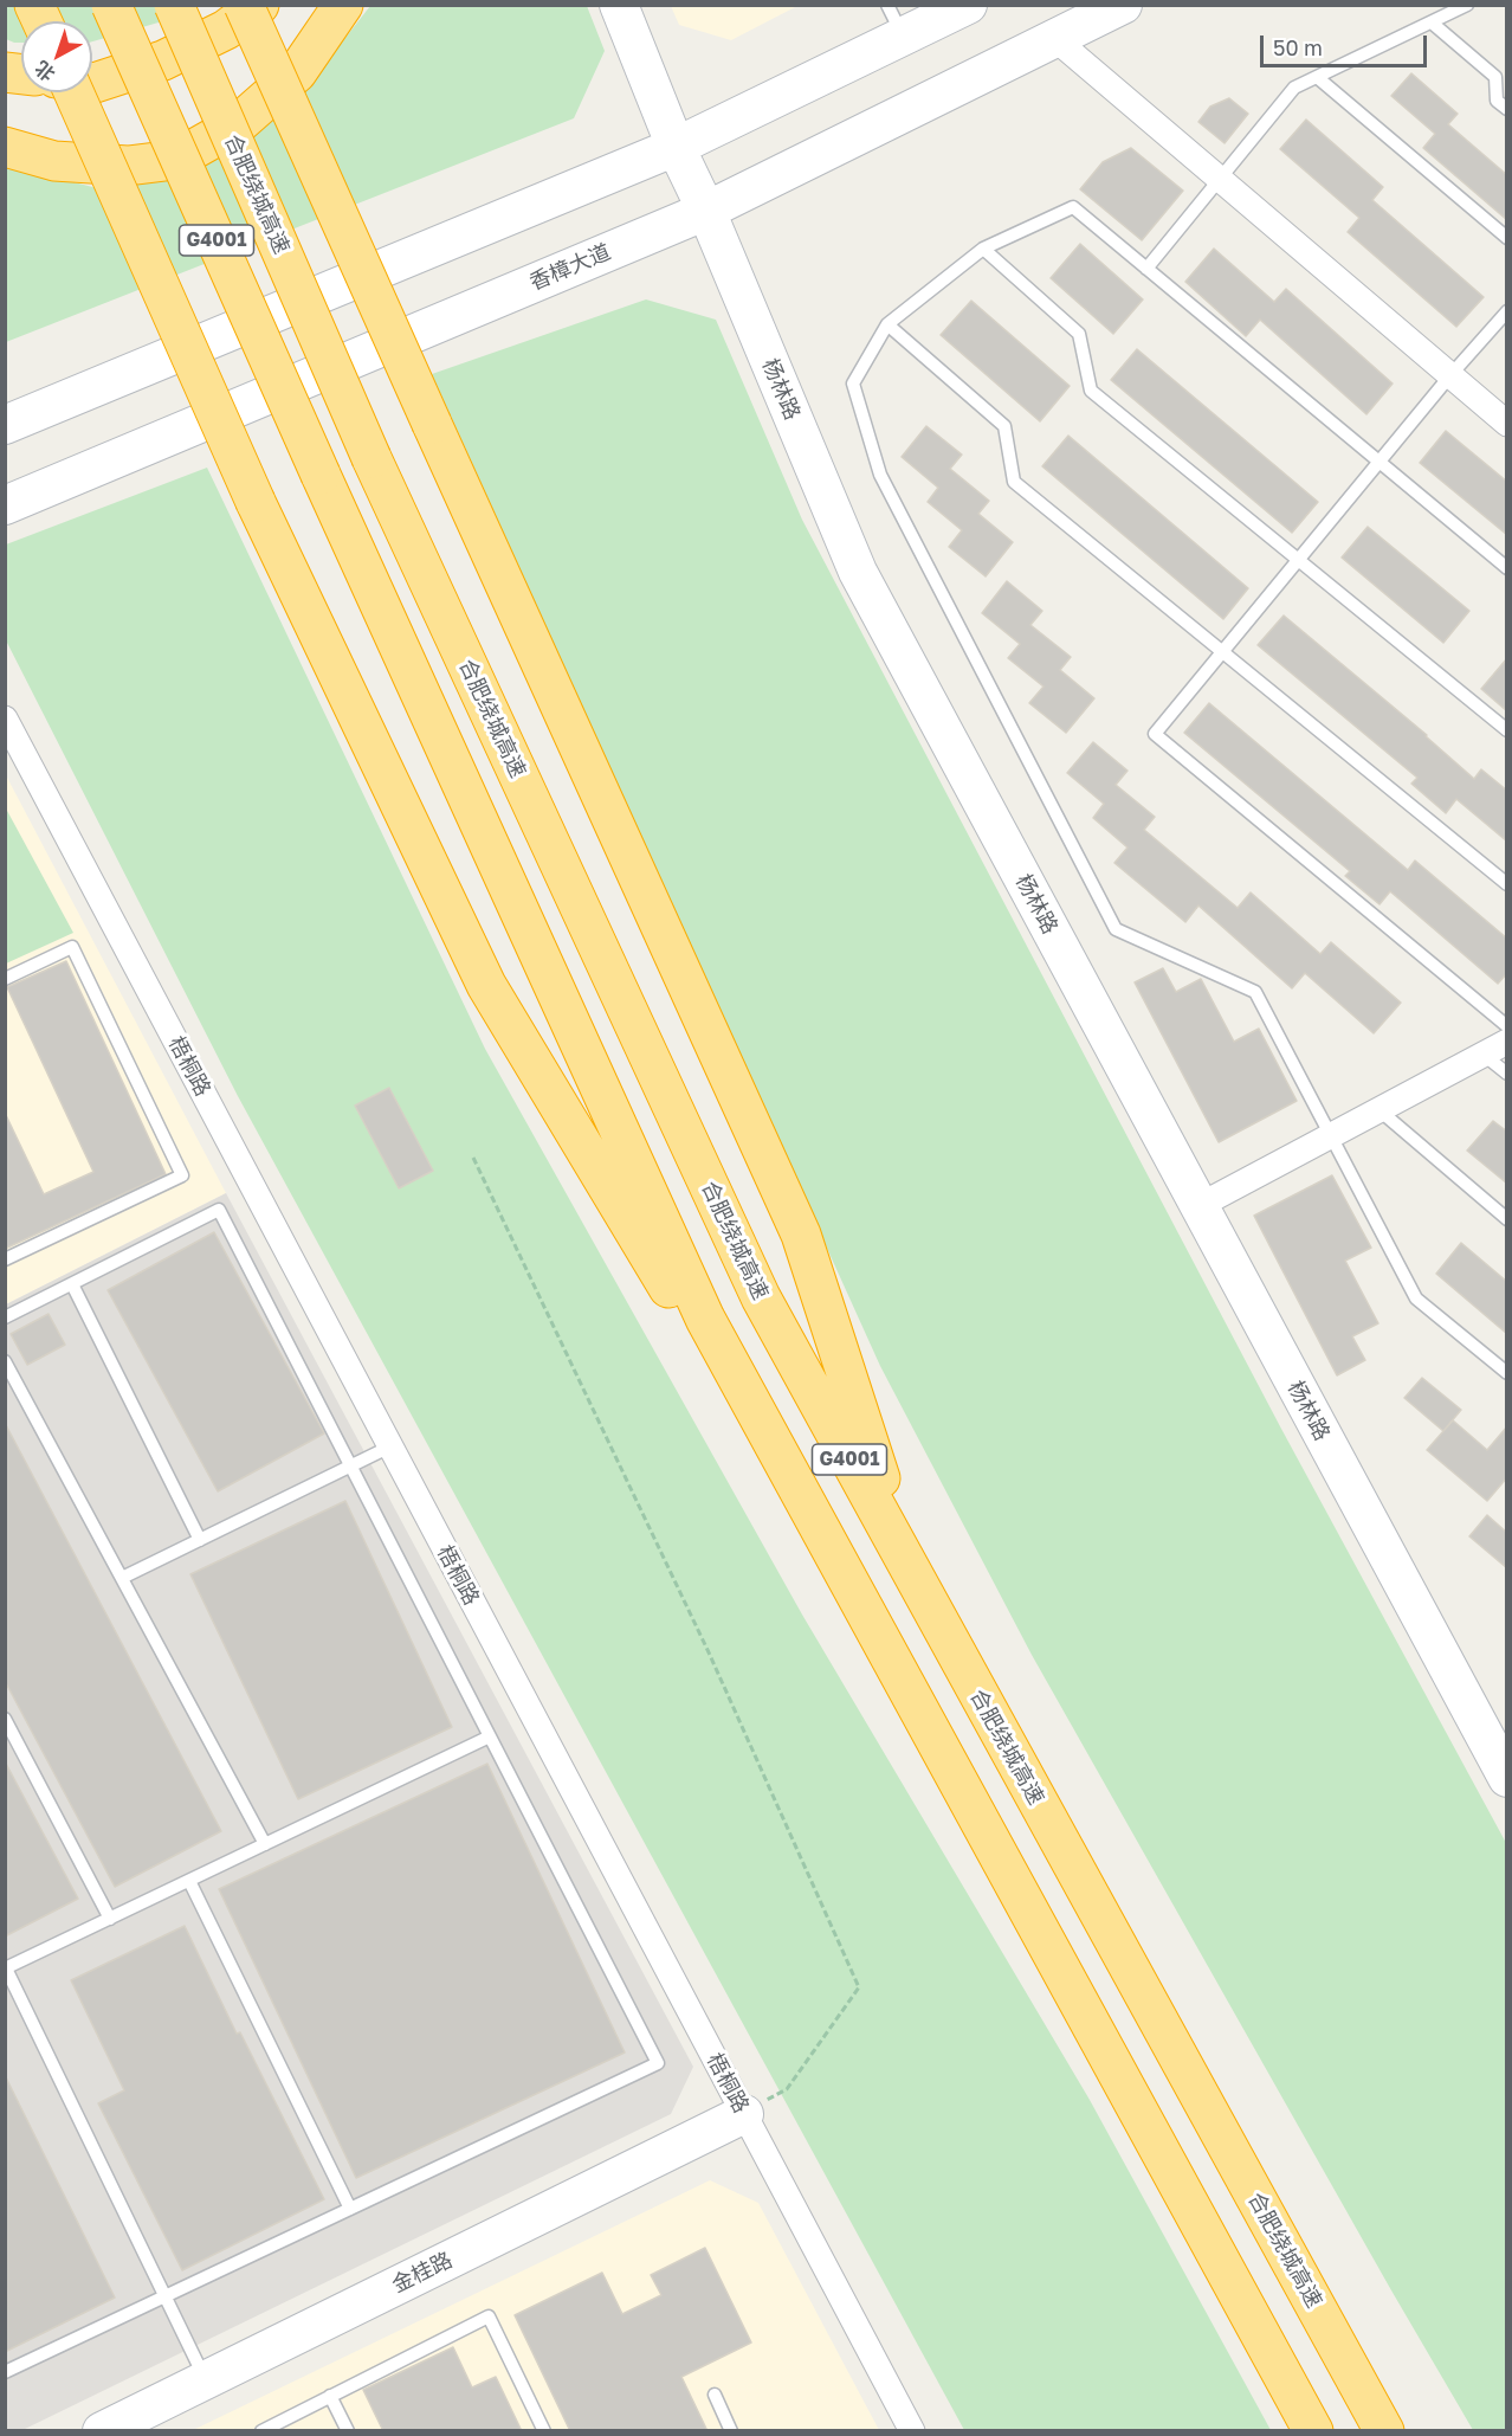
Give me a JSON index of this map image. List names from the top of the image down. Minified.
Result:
{"streets":{"highway":["合肥绕城高速","G4001"],"street":["香樟大道","杨林路","梧桐路","金桂路"]},"crossings":[["香樟大道","杨林路"],["梧桐路","金桂路"]],"scale_bar":"50 m","north":"bottom left"}
